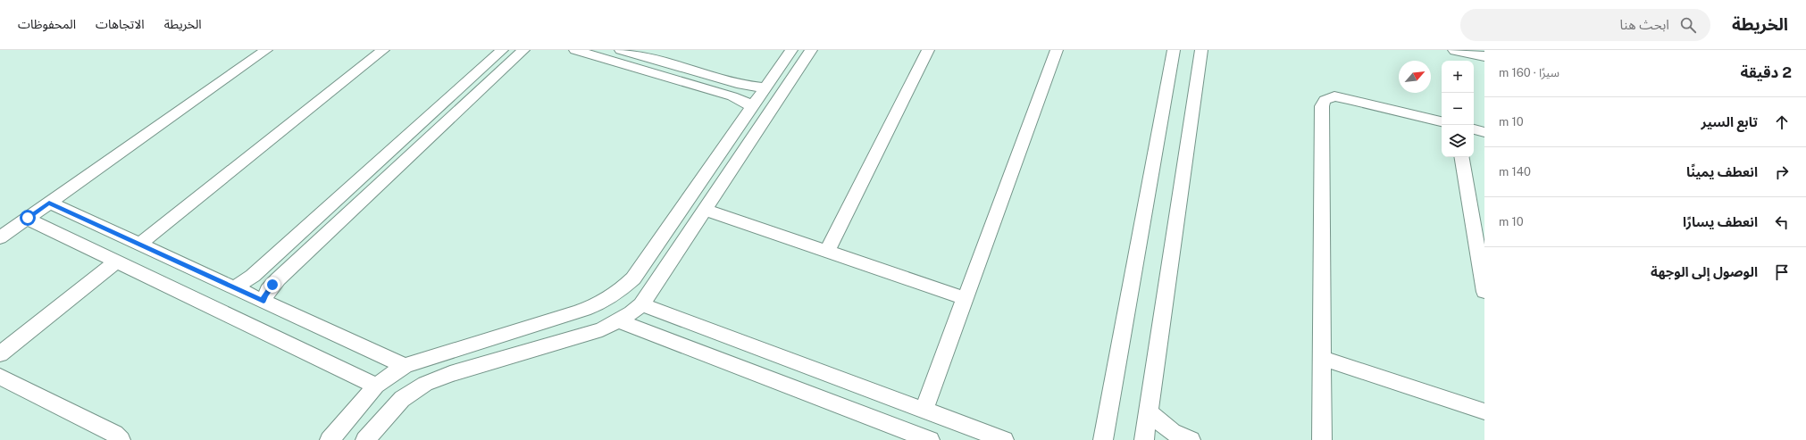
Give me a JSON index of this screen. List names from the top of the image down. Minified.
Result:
{"north":"top right","page":{"header":"الخريطة","search":"ابحث هنا","nav":["الخريطة","الاتجاهات","المحفوظات"],"heading":["2 دقيقة","سيرًا · 160 m"],"map_buttons":["+","−"],"list":[["تابع السير","10 m"],["انعطف يمينًا","140 m"],["انعطف يسارًا","10 m"],"الوصول إلى الوجهة"]}}
